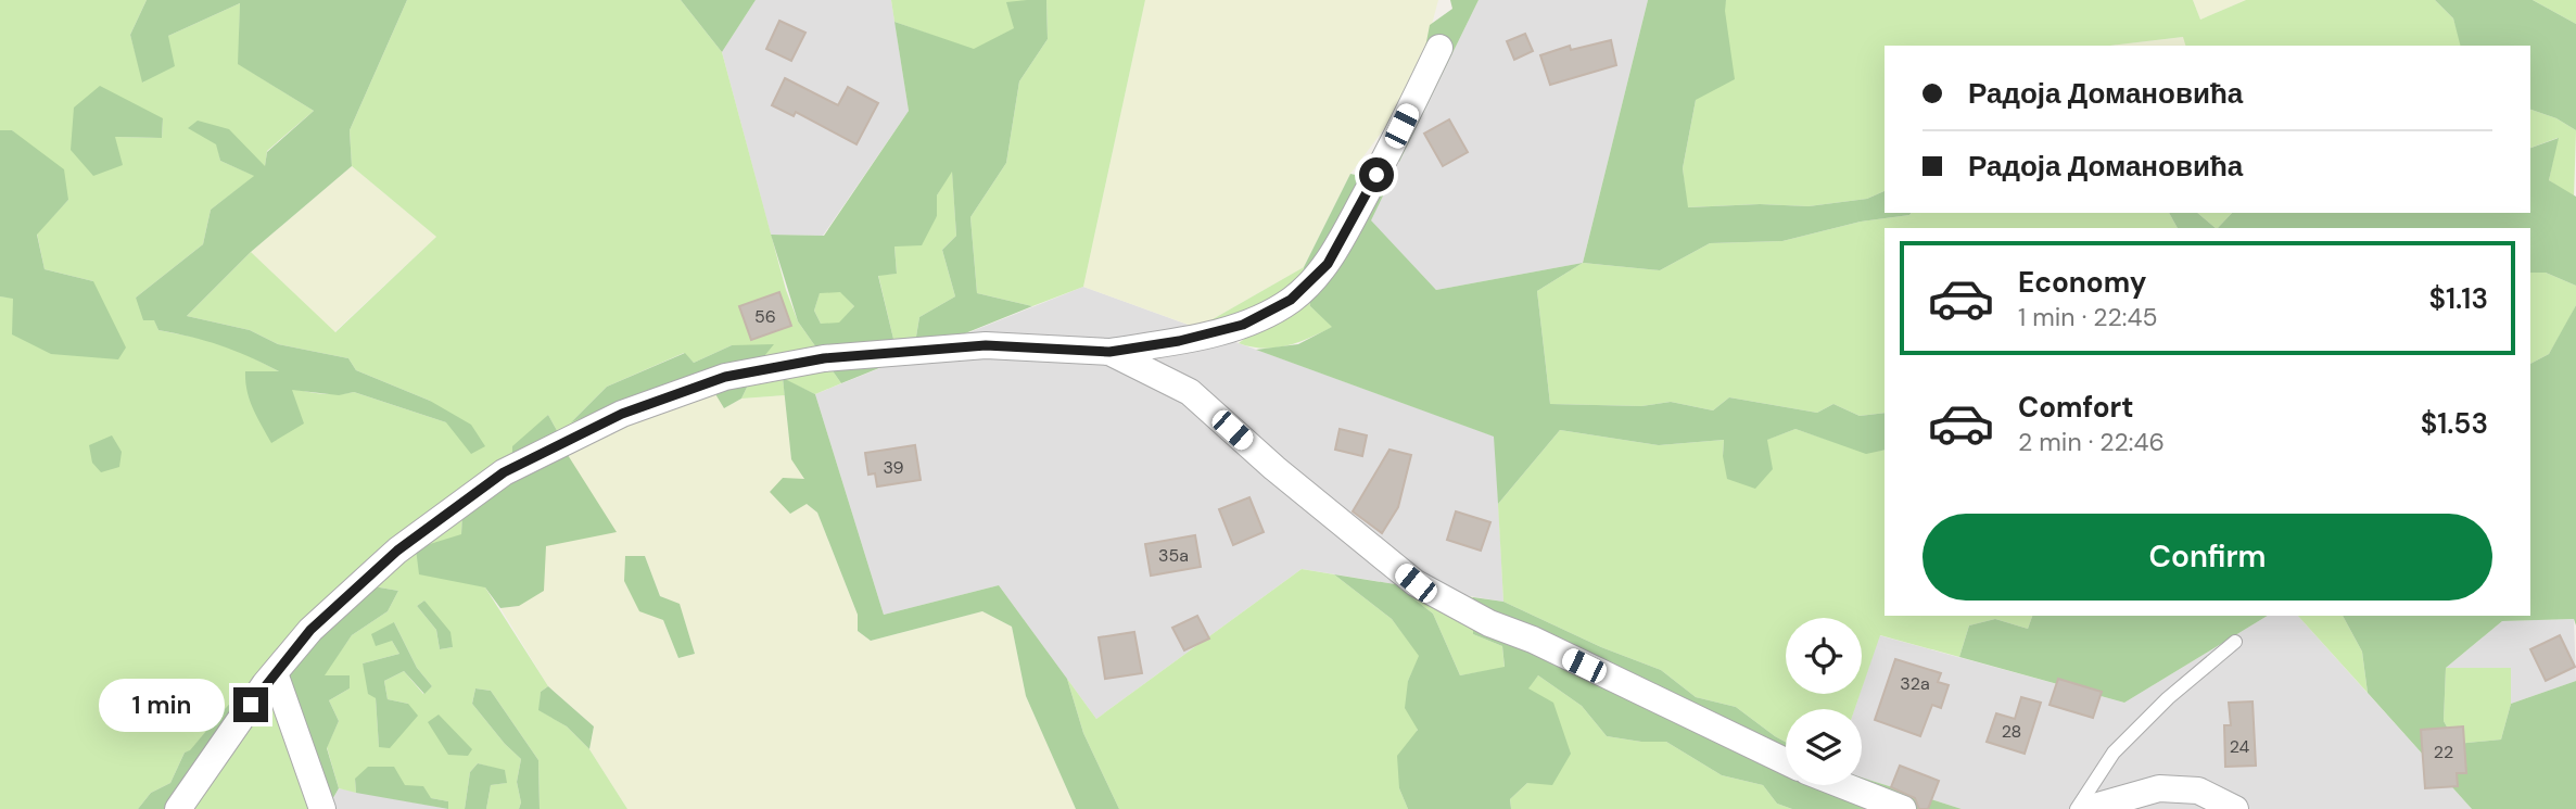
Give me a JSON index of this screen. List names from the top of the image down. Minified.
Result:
{"house_numbers":["56","39","35a","32a","28","24","22"],"page":{"banner":["Радоја Домановића","Радоја Домановића"],"list":[{"name":"Economy","note":"1 min · 22:45","value":"$1.13"},{"name":"Comfort","note":"2 min · 22:46","value":"$1.53"}],"buttons":"Confirm","bubble":"1 min"}}
